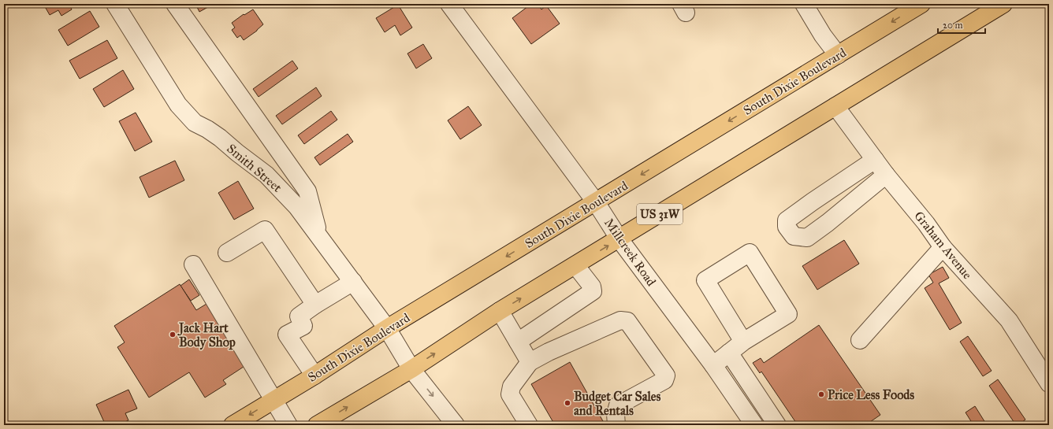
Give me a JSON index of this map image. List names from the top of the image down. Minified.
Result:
{"streets":{"highway":["South Dixie Boulevard","US 31W"],"street":["Smith Street","Graham Avenue","Millcreek Road"]},"crossings":[["South Dixie Boulevard","Smith Street"],["South Dixie Boulevard","Millcreek Road"],["Smith Street","US 31W"],["US 31W","Graham Avenue"],["US 31W","Millcreek Road"]],"places":["Jack Hart Body Shop","Price Less Foods","Budget Car Sales and Rentals"],"scale_bar":"20 m"}
